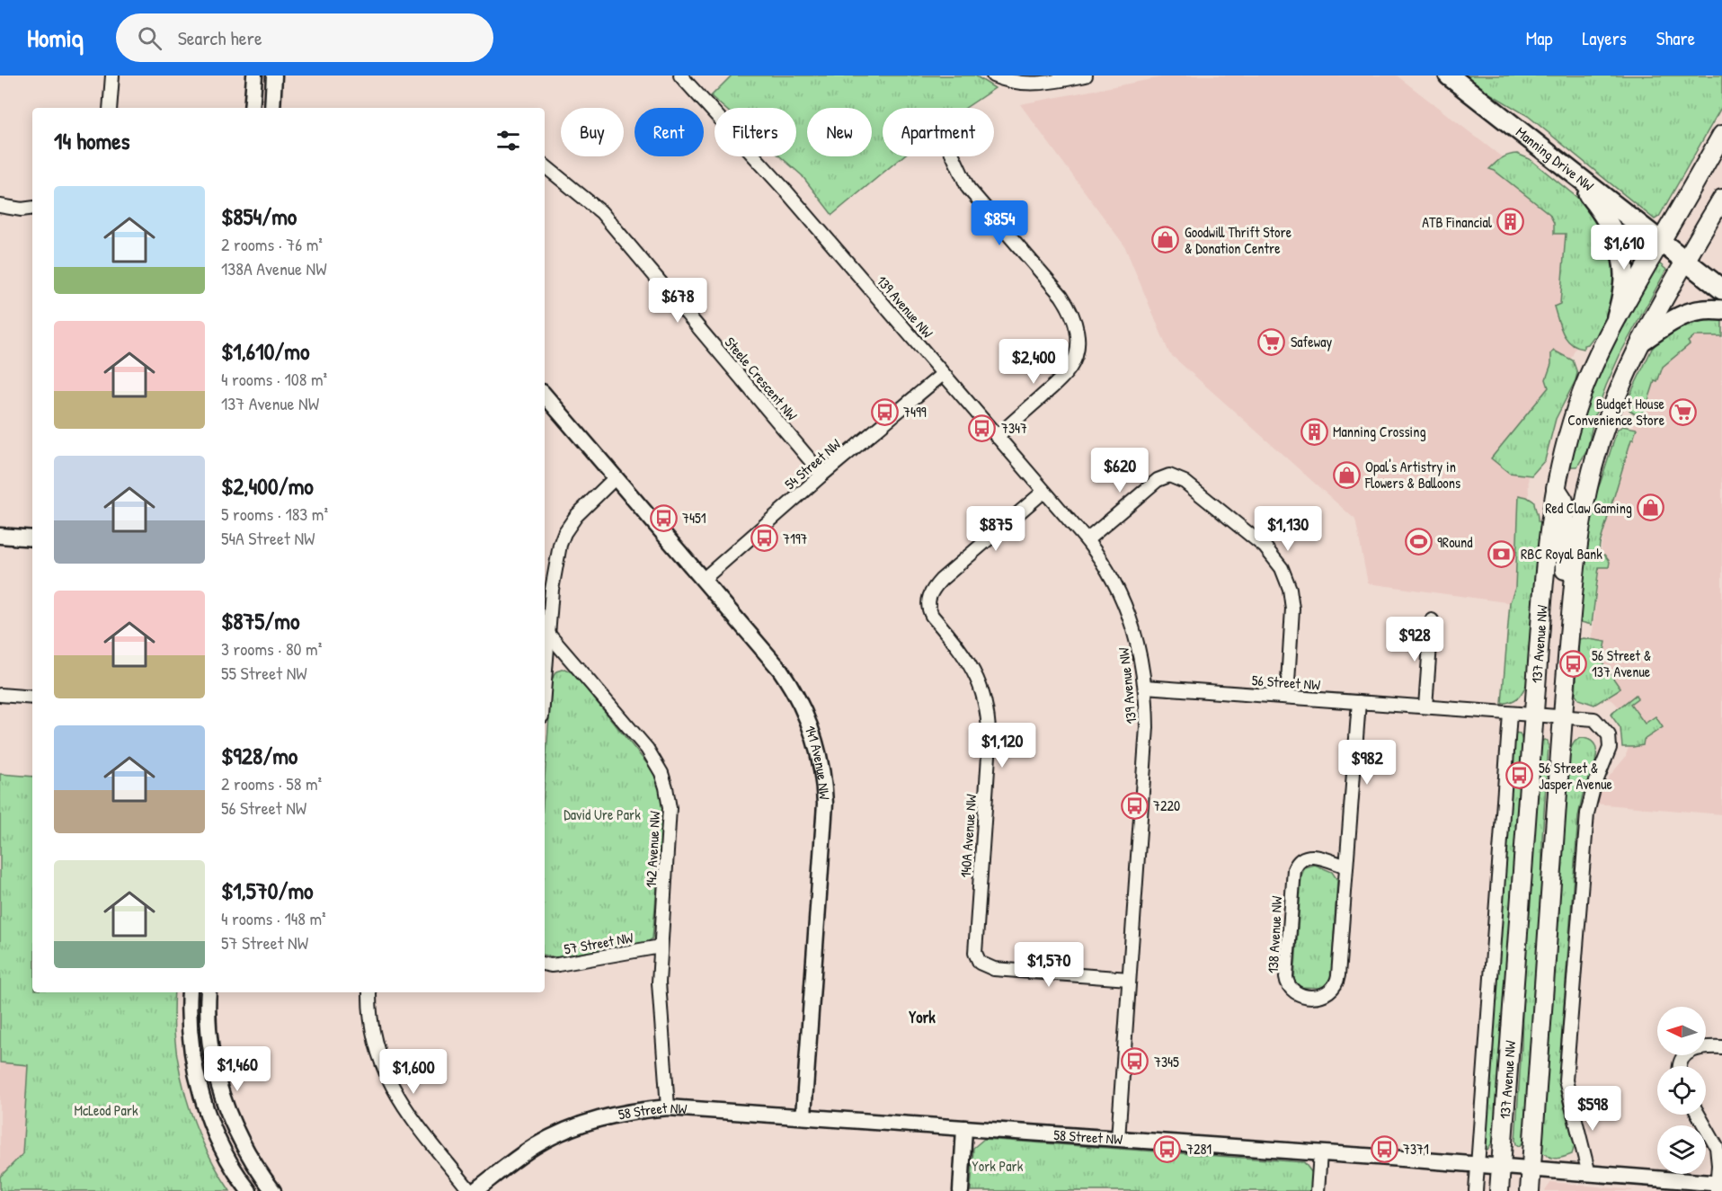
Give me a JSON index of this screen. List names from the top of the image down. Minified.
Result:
{"streets":{"main road":["Manning Drive NW","137 Avenue NW"],"street":["139 Avenue NW","Steele Crescent NW","54 Street NW","56 Street NW","141 Avenue NW","140A Avenue NW","142 Avenue NW","138 Avenue NW","57 Street NW","58 Street NW"]},"crossings":[["Manning Drive NW","137 Avenue NW"],["139 Avenue NW","54 Street NW"],["139 Avenue NW","56 Street NW"],["139 Avenue NW","140A Avenue NW"],["139 Avenue NW","58 Street NW"],["Steele Crescent NW","54 Street NW"],["54 Street NW","141 Avenue NW"],["137 Avenue NW","56 Street NW"],["137 Avenue NW","58 Street NW"],["56 Street NW","138 Avenue NW"],["141 Avenue NW","58 Street NW"],["142 Avenue NW","57 Street NW"],["142 Avenue NW","58 Street NW"]],"districts":["York"],"parks":["David Ure Park","McLeod Park","York Park"],"places":{"building":["ATB Financial","Manning Crossing"],"shop":["Goodwill Thrift Store & Donation Centre","Opal's Artistry in Flowers & Balloons","Red Claw Gaming"],"supermarket":["Safeway","Budget House Convenience Store"],"bus stop":["7499","7347","7451","7197","56 Street & 137 Avenue","56 Street & Jasper Avenue","7220","7345","7281","7371"],"sports":["9Round"],"bank":["RBC Royal Bank"]},"north":"left","page":{"header":"Homiq","search":"Search here","nav":["Map","Layers","Share"],"chip":["Buy","Rent","Filters","New","Apartment"],"heading":"14 homes","list":[{"name":"$854/mo","note":"2 rooms · 76 m² · 138A Avenue NW"},{"name":"$1,610/mo","note":"4 rooms · 108 m² · 137 Avenue NW"},{"name":"$2,400/mo","note":"5 rooms · 183 m² · 54A Street NW"},{"name":"$875/mo","note":"3 rooms · 80 m² · 55 Street NW"},{"name":"$928/mo","note":"2 rooms · 58 m² · 56 Street NW"},{"name":"$1,570/mo","note":"4 rooms · 148 m² · 57 Street NW"}],"price":["$854","$1,610","$678","$2,400","$620","$875","$1,130","$928","$1,120","$982","$1,570","$1,460","$1,600","$598"]}}
